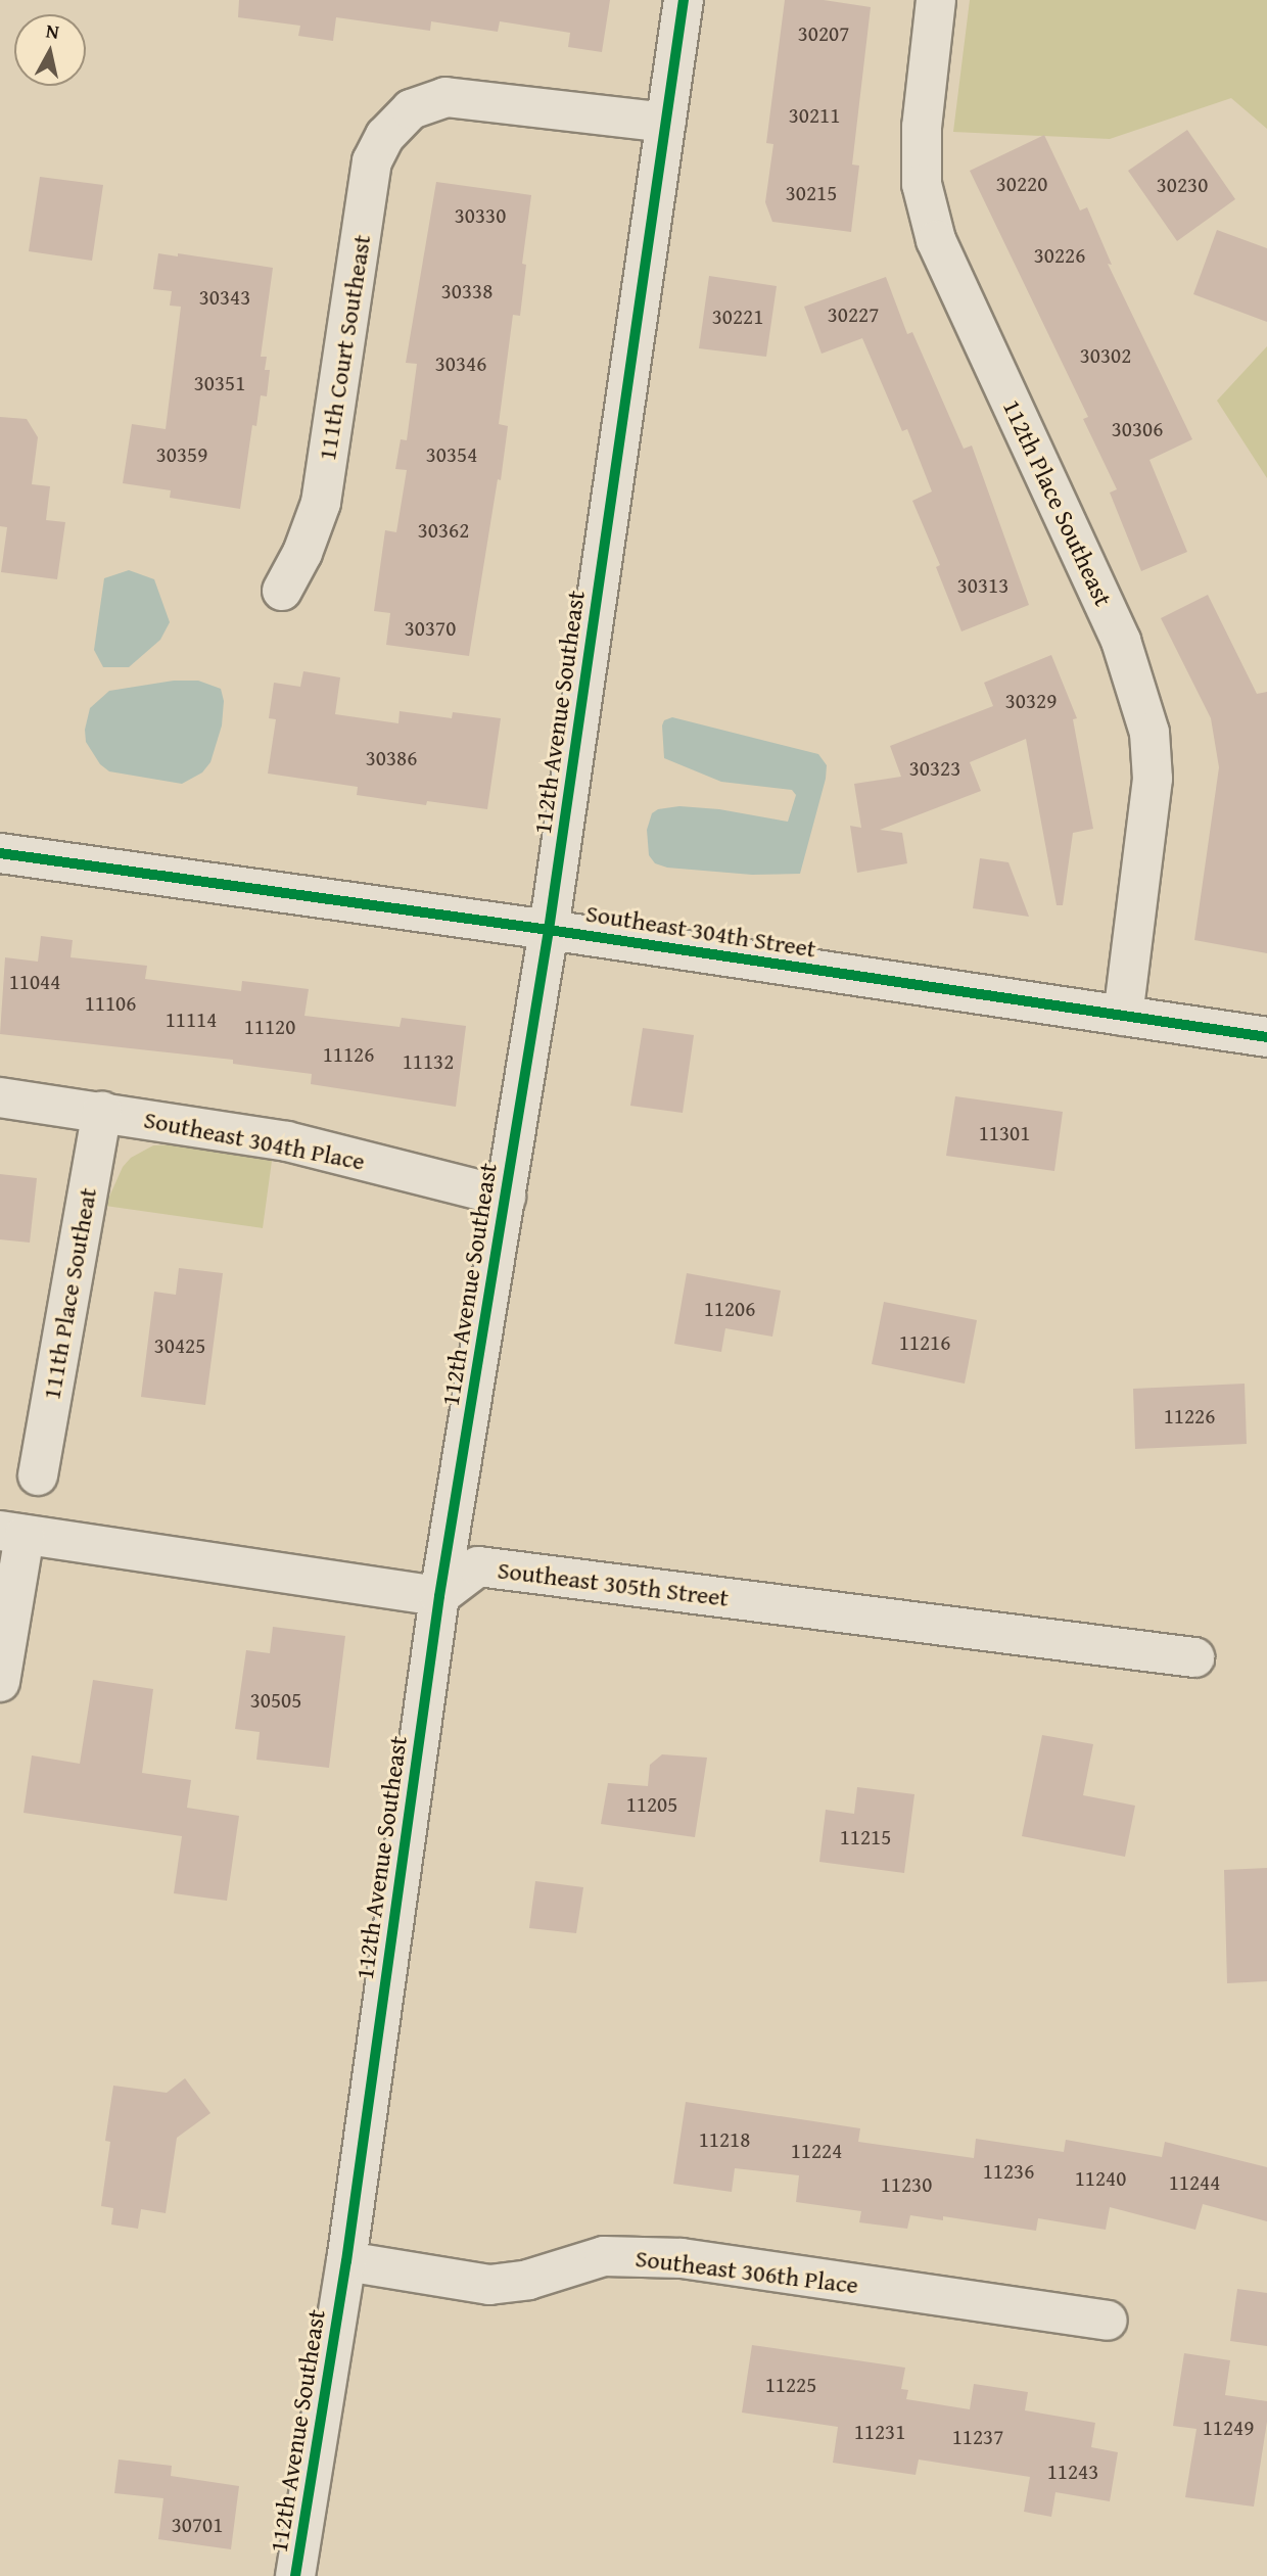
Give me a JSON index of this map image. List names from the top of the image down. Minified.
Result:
{"streets":{"street":["111th Court Southeast","112th Place Southeast","112th Avenue Southeast","Southeast 304th Street","Southeast 304th Place","111th Place Southeat","Southeast 305th Street","Southeast 306th Place"]},"crossings":[["111th Court Southeast","112th Avenue Southeast"],["112th Place Southeast","Southeast 304th Street"],["112th Avenue Southeast","Southeast 304th Street"],["112th Avenue Southeast","Southeast 304th Place"],["112th Avenue Southeast","Southeast 305th Street"],["112th Avenue Southeast","Southeast 306th Place"],["Southeast 304th Place","111th Place Southeat"]],"house_numbers":["30207","30211","30220","30230","30215","30330","30226","30338","30343","30227","30221","30302","30346","30351","30306","30359","30354","30362","30313","30370","30329","30386","30323","11044","11106","11114","11120","11126","11132","11301","11206","11216","30425","11226","30505","11205","11215","11218","11224","11236","11240","11244","11230","11225","11249","11231","11237","11243","30701"],"north":"top"}
